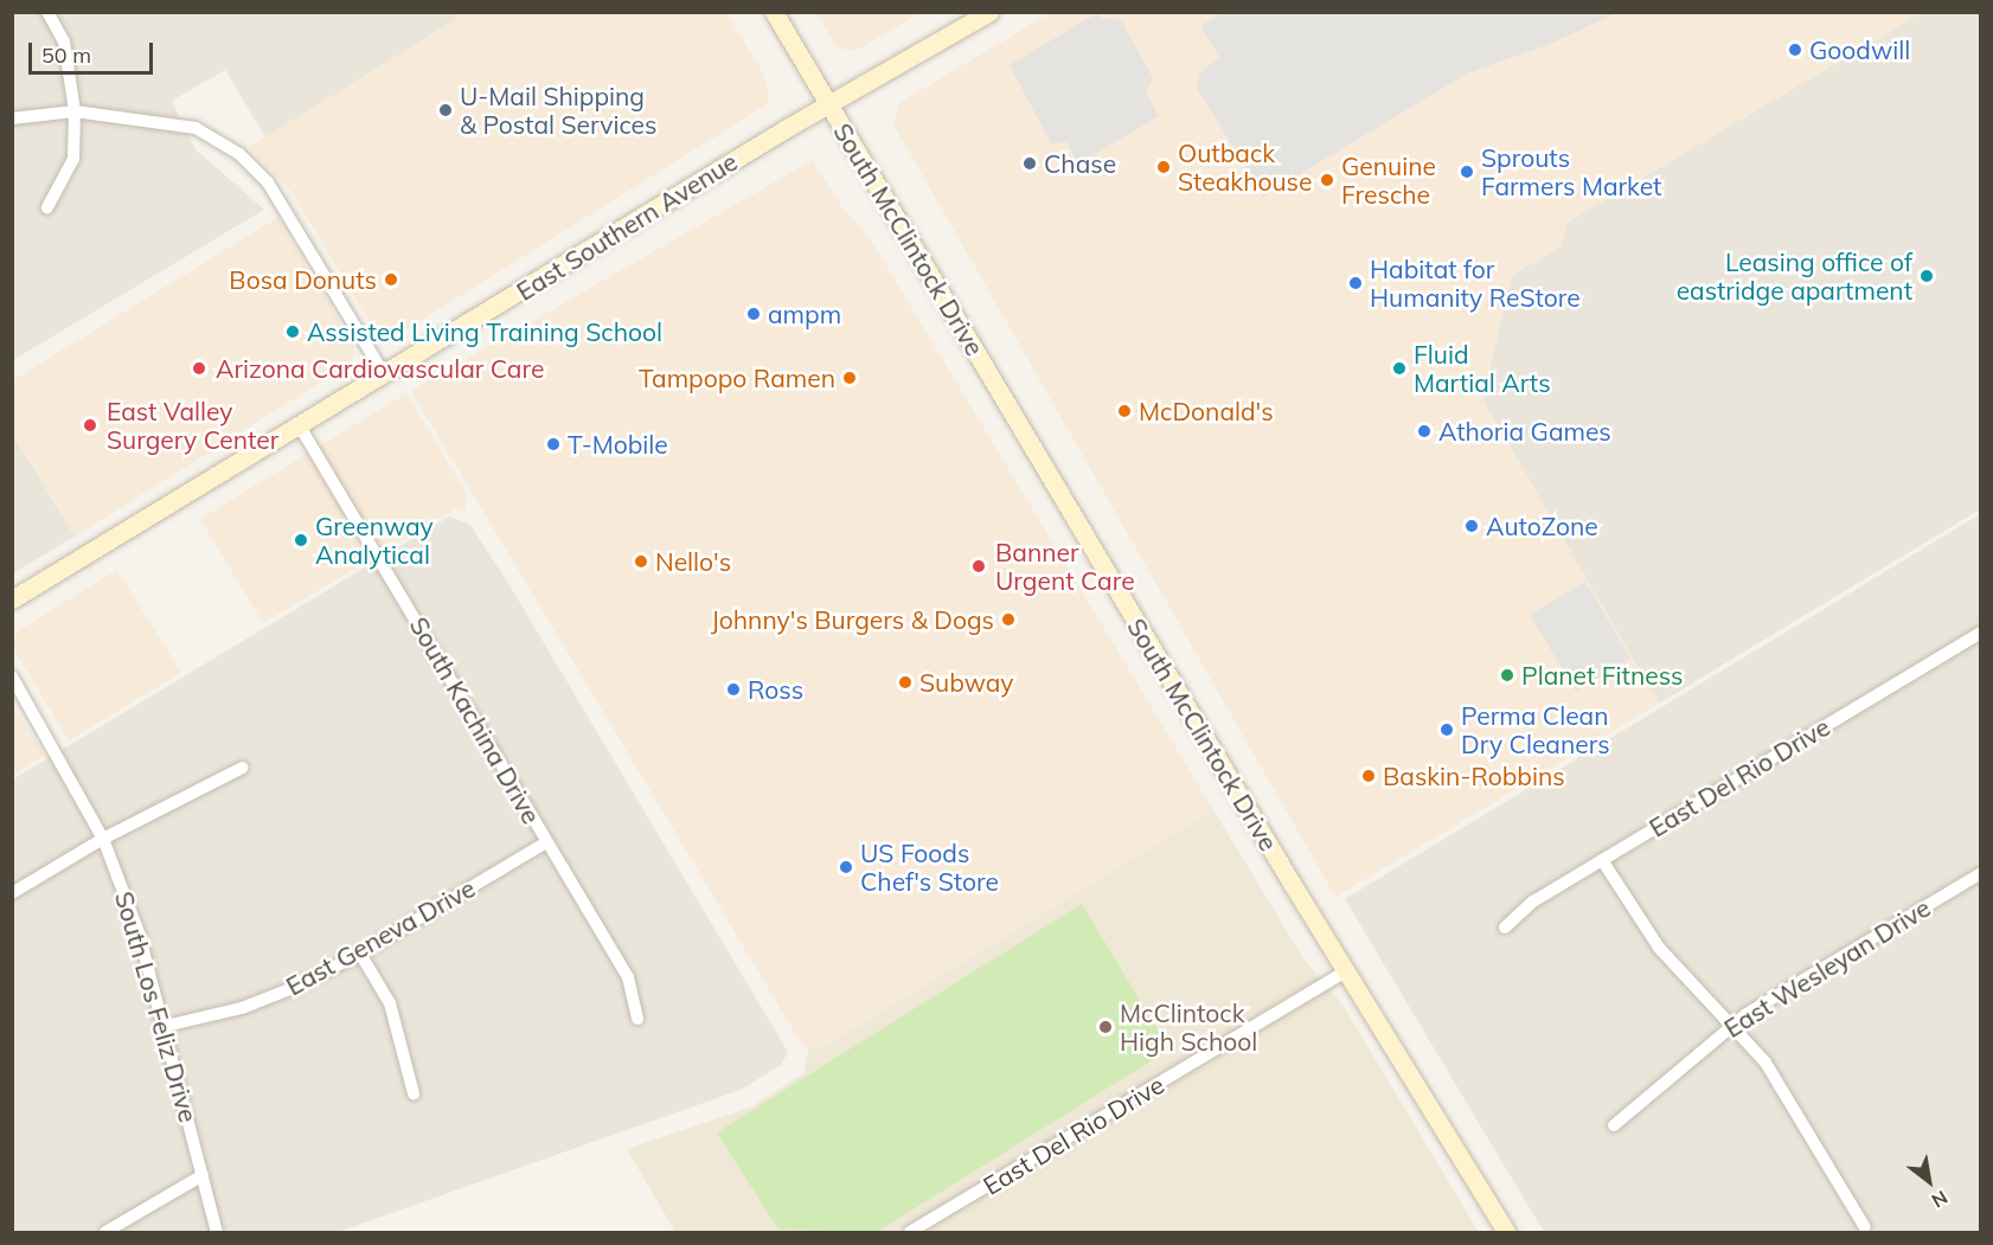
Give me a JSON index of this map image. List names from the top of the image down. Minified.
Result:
{"streets":{"main road":["East Southern Avenue","South McClintock Drive"],"street":["South Kachina Drive","East Del Rio Drive","East Geneva Drive","East Wesleyan Drive","South Los Feliz Drive"]},"crossings":[["East Southern Avenue","South McClintock Drive"],["East Southern Avenue","South Kachina Drive"],["South McClintock Drive","East Del Rio Drive"],["South Kachina Drive","East Geneva Drive"],["East Geneva Drive","South Los Feliz Drive"]],"places":["Goodwill","U-Mail Shipping & Postal Services","Chase","Outback Steakhouse","Sprouts Farmers Market","Genuine Fresche","Leasing office of eastridge apartment","Bosa Donuts","Habitat for Humanity ReStore","ampm","Assisted Living Training School","Arizona Cardiovascular Care","Fluid Martial Arts","Tampopo Ramen","McDonald's","East Valley Surgery Center","Athoria Games","T-Mobile","AutoZone","Greenway Analytical","Nello's","Banner Urgent Care","Johnny's Burgers & Dogs","Planet Fitness","Subway","Ross","Perma Clean Dry Cleaners","Baskin-Robbins","US Foods Chef's Store","McClintock High School"],"scale_bar":"50 m","north":"bottom right"}
